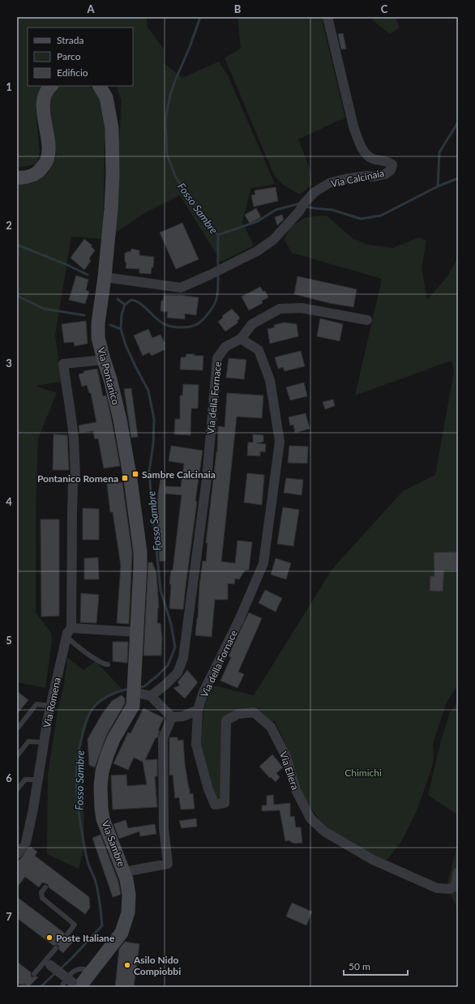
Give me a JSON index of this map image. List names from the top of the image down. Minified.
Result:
{"streets":{"street":["Via Calcinaia","Via Pontanico","Via della Fornace","Via Romena","Via Ellera","Via Sambre"]},"crossings":[["Via Calcinaia","Via Pontanico"],["Via Pontanico","Via Sambre"],["Via della Fornace","Via Ellera"]],"water":["Fosso Sambre"],"parks":["Chimichi"],"places":{"transit":["Sambre Calcinaia","Pontanico Romena"],"other":["Poste Italiane","Asilo Nido Compiobbi"]},"legend":["Strada","Parco","Edificio"],"scale_bar":"50 m","grid":{"columns":["A","B","C"],"rows":["1","2","3","4","5","6","7"]}}
